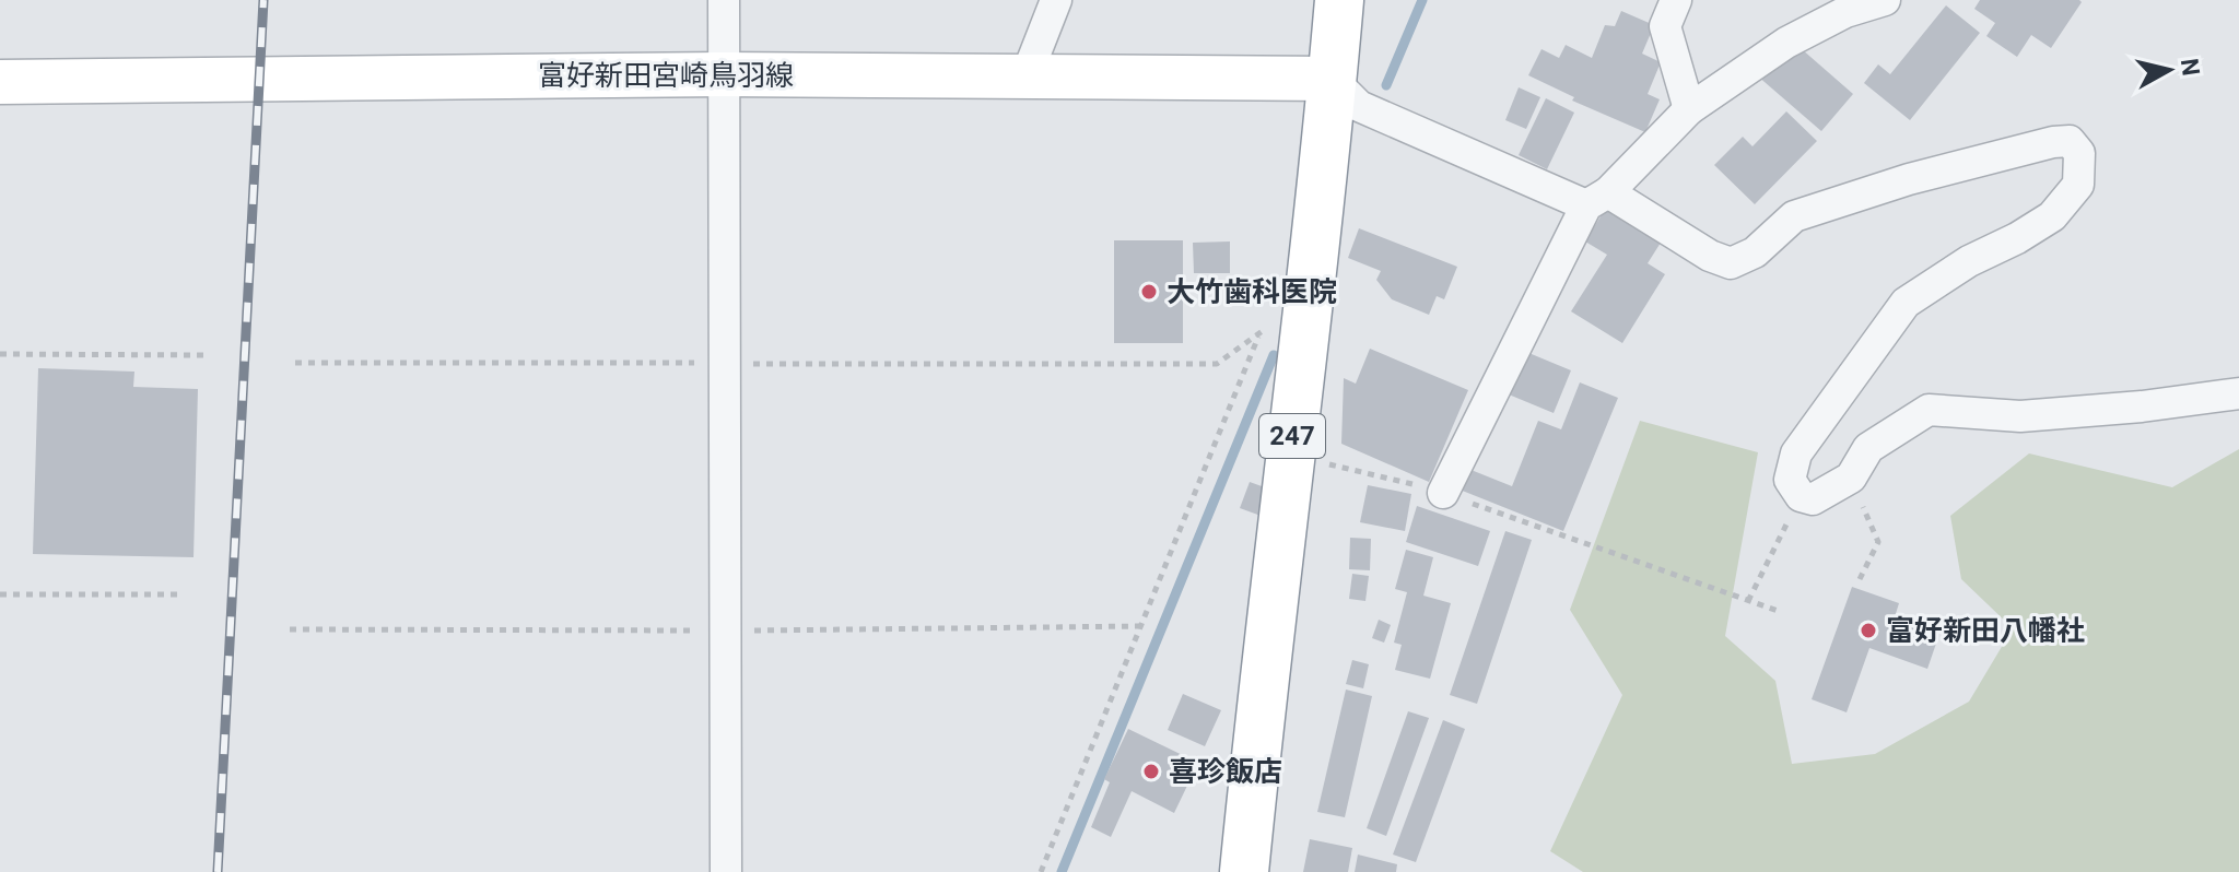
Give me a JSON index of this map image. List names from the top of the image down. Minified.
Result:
{"streets":{"highway":["247"],"main road":["富好新田宮崎鳥羽線"]},"crossings":[["富好新田宮崎鳥羽線","247"]],"places":["大竹歯科医院","富好新田八幡社","喜珍飯店"],"north":"right"}
